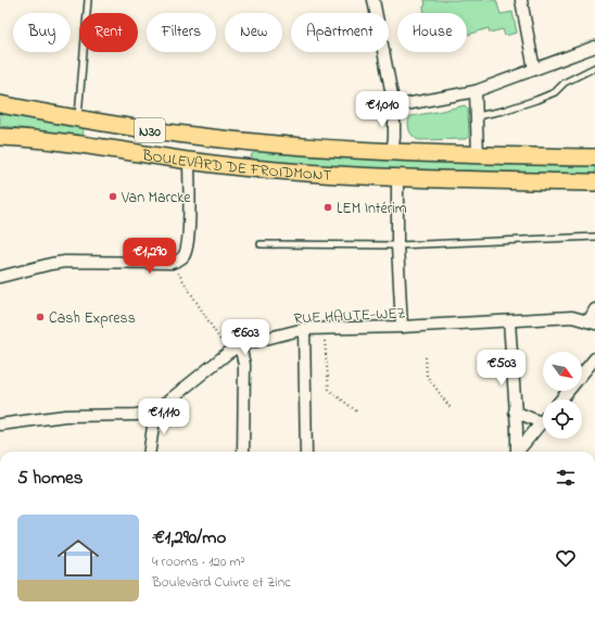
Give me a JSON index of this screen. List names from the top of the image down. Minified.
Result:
{"streets":{"main road":["N30","BOULEVARD DE FROIDMONT"],"street":["RUE HAUTE-WEZ"]},"crossings":[["N30","BOULEVARD DE FROIDMONT"]],"places":["Van Marcke","LEM Intérim","Cash Express"],"north":"bottom right","page":{"chip":["Buy","Rent","Filters","New","Apartment","House"],"price":["€1,010","€1,290","€603","€503","€1,110"],"heading":"5 homes","list":[{"name":"€1,290/mo","note":"4 rooms · 120 m² · Boulevard Cuivre et Zinc"}]}}
